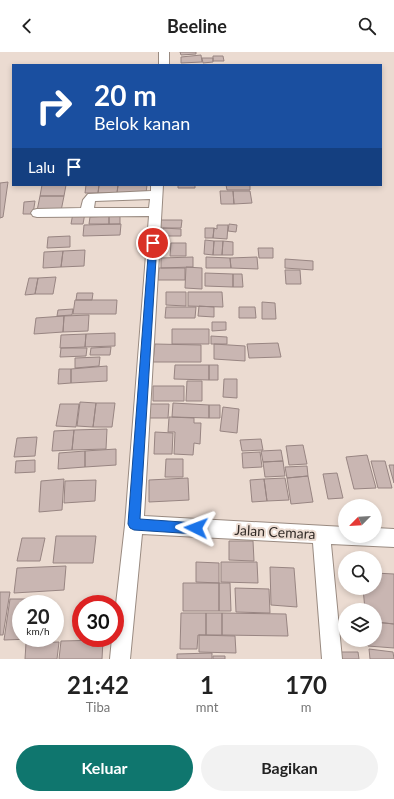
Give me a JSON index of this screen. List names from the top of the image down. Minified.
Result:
{"streets":{"street":["Jalan Cemara"]},"north":"bottom left","page":{"header":"Beeline","turn":["20 m","Belok kanan"],"then":"Lalu","speed":"20 km/h","limit":"30","eta":["21:42","Tiba","1","mnt","170","m"],"buttons":["Keluar","Bagikan"]}}
